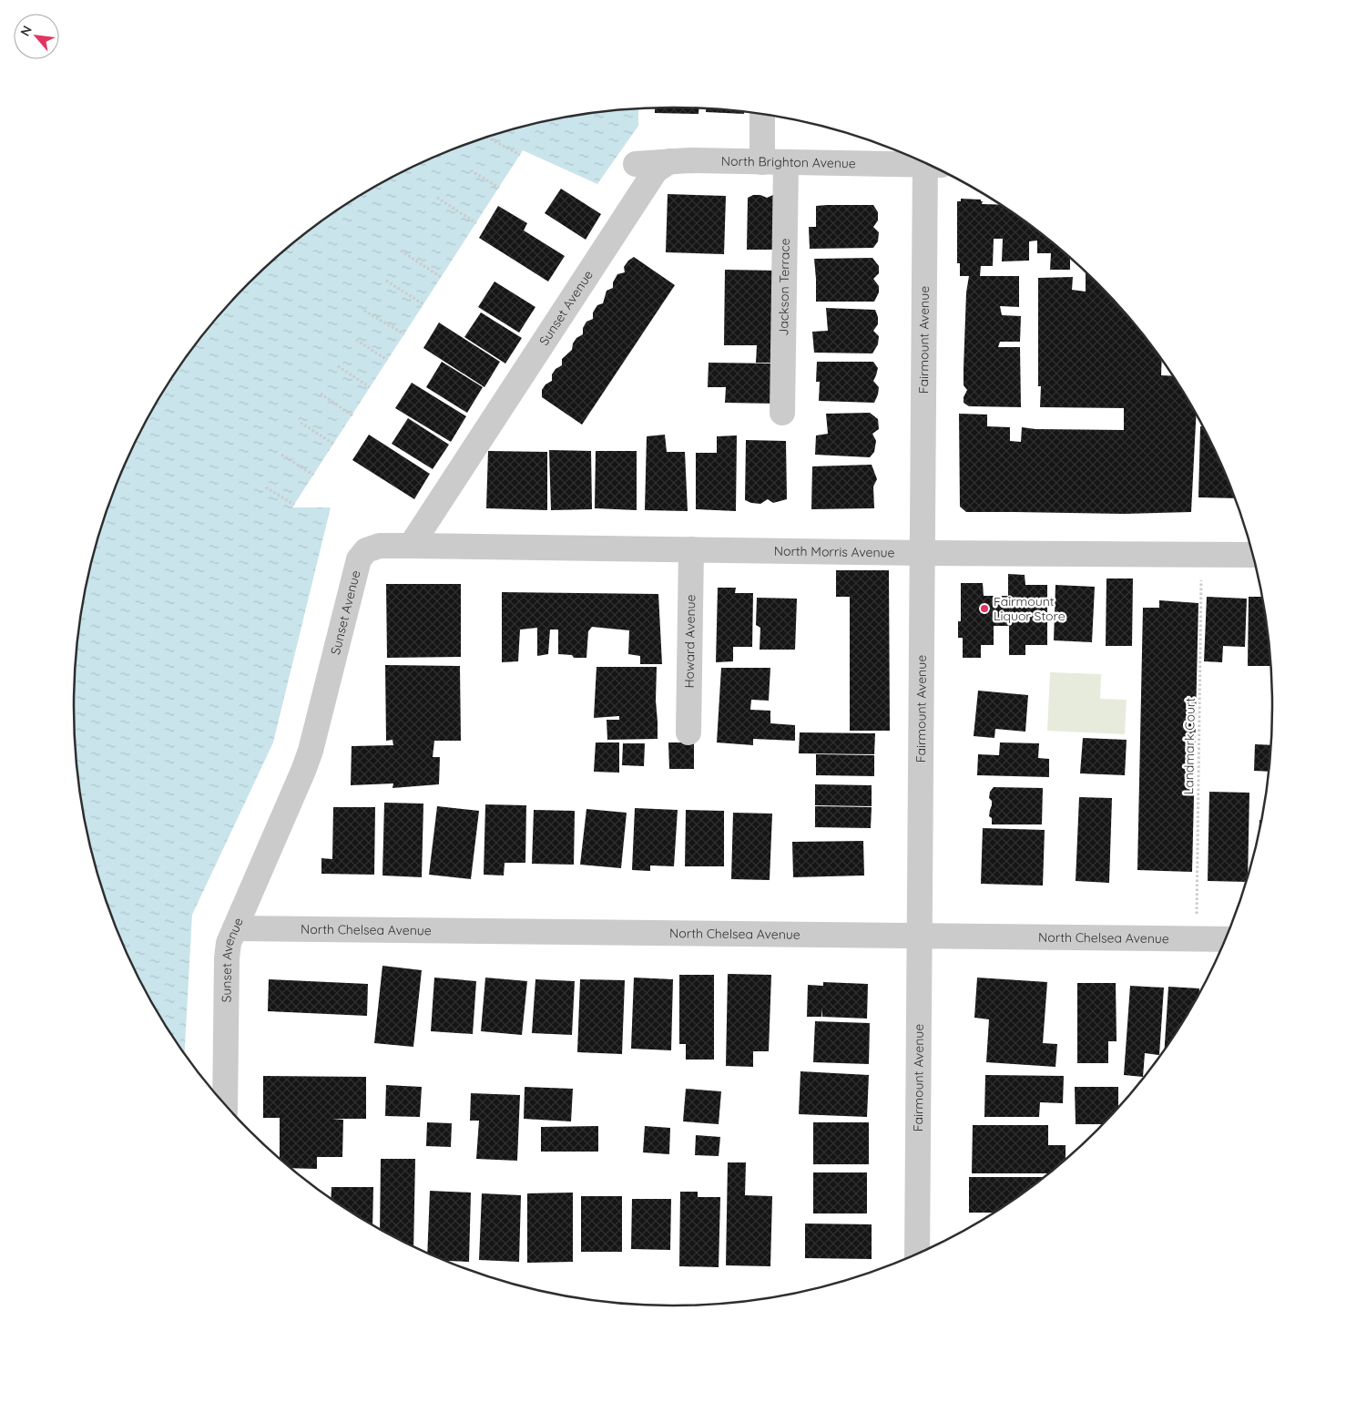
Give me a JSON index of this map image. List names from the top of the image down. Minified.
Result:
{"streets":{"street":["North Brighton Avenue","Jackson Terrace","Sunset Avenue","Fairmount Avenue","North Morris Avenue","Howard Avenue","North Chelsea Avenue"],"path":["Landmark Court"]},"crossings":[["North Brighton Avenue","Jackson Terrace"],["North Brighton Avenue","Sunset Avenue"],["Sunset Avenue","North Morris Avenue"],["Sunset Avenue","North Chelsea Avenue"],["Fairmount Avenue","North Morris Avenue"],["Fairmount Avenue","North Chelsea Avenue"],["North Morris Avenue","Howard Avenue"],["North Morris Avenue","Landmark Court"],["Landmark Court","North Chelsea Avenue"]],"places":["Fairmount Liquor Store"],"north":"top left"}
